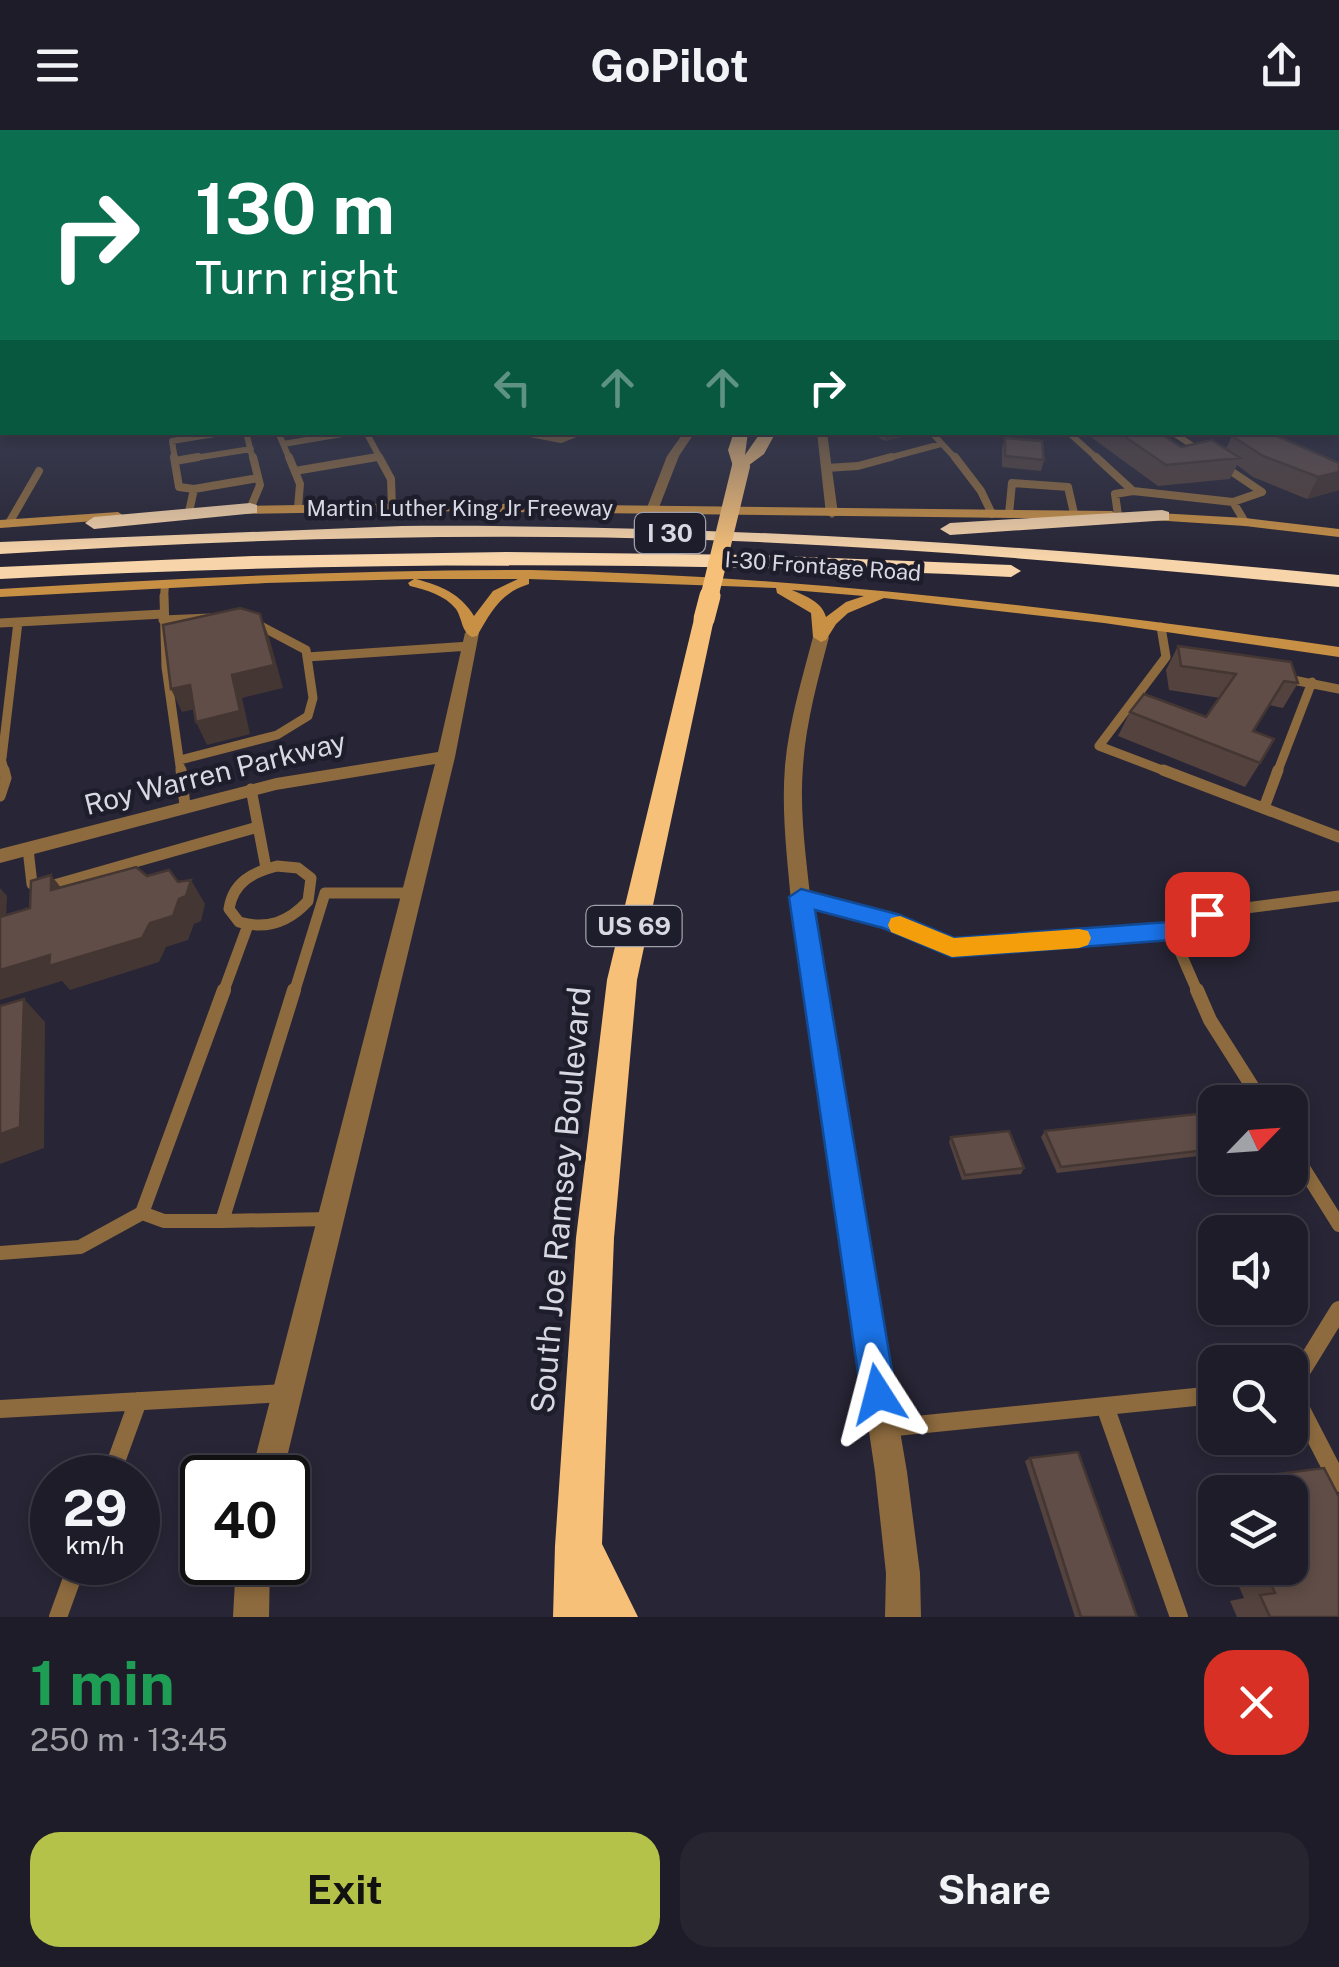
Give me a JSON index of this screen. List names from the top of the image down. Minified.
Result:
{"streets":{"highway":["Martin Luther King Jr Freeway","I 30","US 69","South Joe Ramsey Boulevard"],"main road":["I-30 Frontage Road"],"street":["Roy Warren Parkway"]},"crossings":[["US 69","South Joe Ramsey Boulevard"]],"north":"top right","page":{"header":"GoPilot","turn":["130 m","Turn right"],"speed":"29 km/h","limit":"40","heading":["1 min","250 m · 13:45"],"buttons":["Exit","Share"]}}
